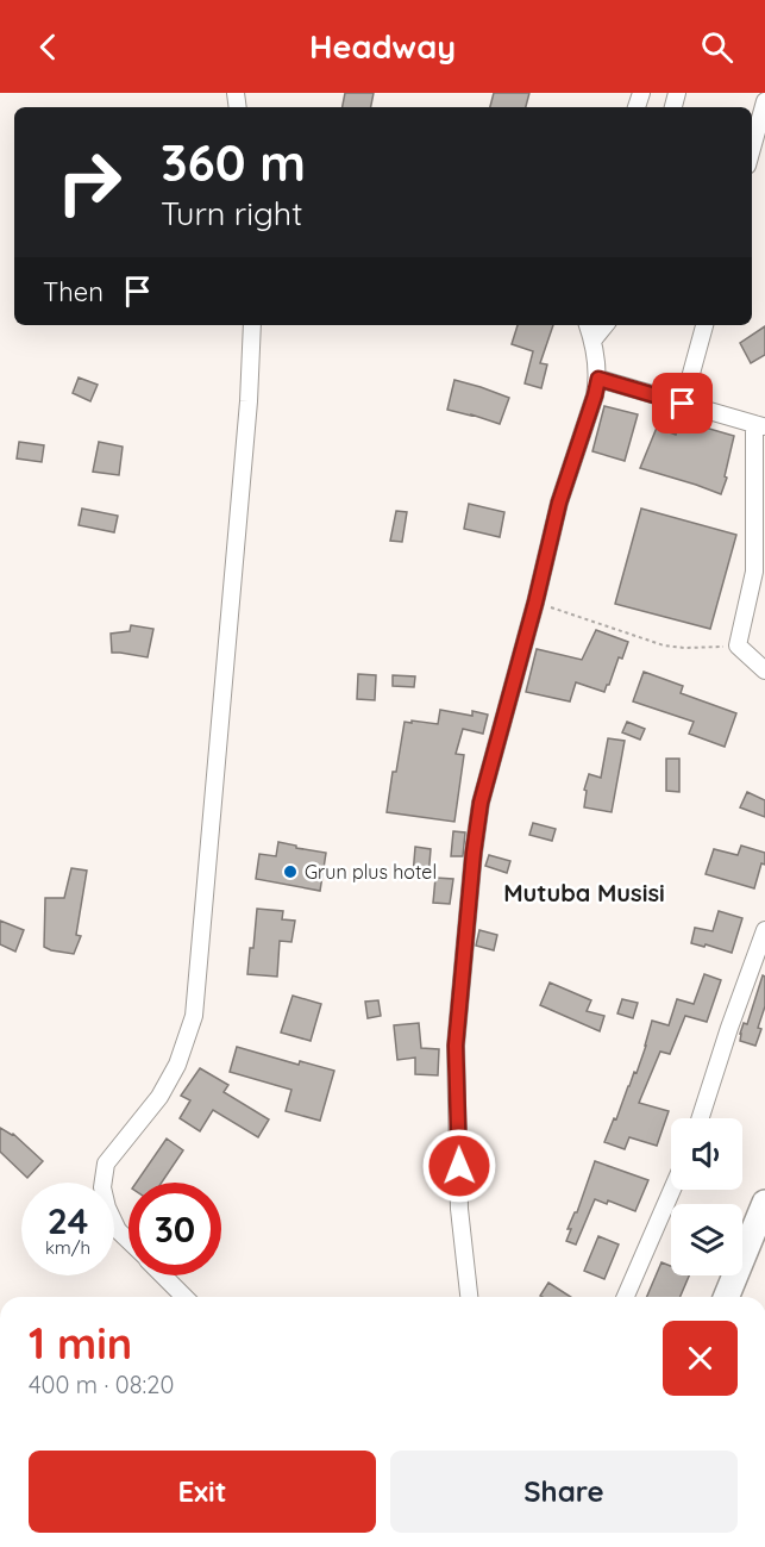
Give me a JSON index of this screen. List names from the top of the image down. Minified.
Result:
{"districts":["Mutuba Musisi"],"places":["Grun plus hotel"],"page":{"header":"Headway","turn":["360 m","Turn right"],"then":"Then","speed":"24 km/h","limit":"30","heading":["1 min","400 m · 08:20"],"buttons":["Exit","Share"]}}
